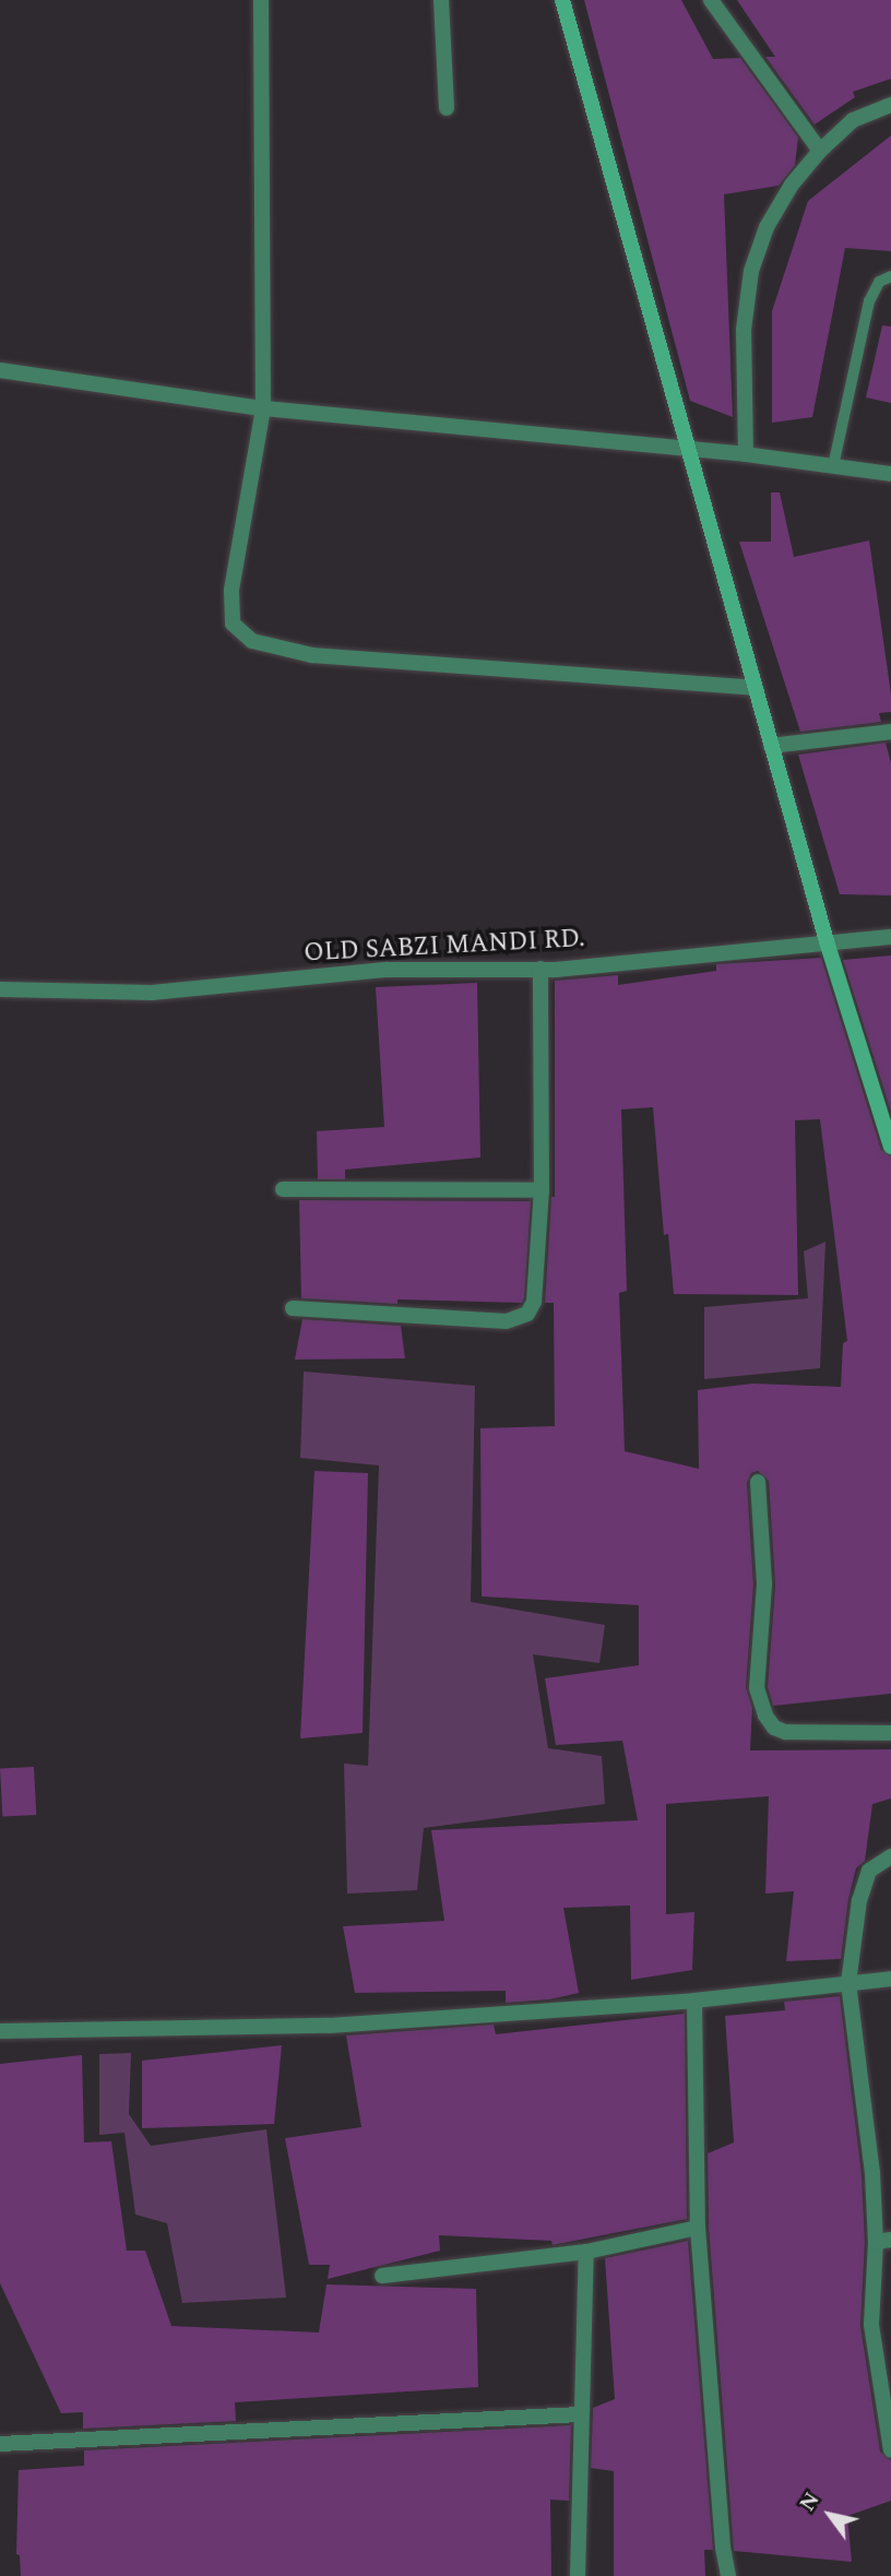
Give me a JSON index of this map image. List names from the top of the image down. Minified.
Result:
{"streets":{"street":["OLD SABZI MANDI RD."]},"north":"top left"}
